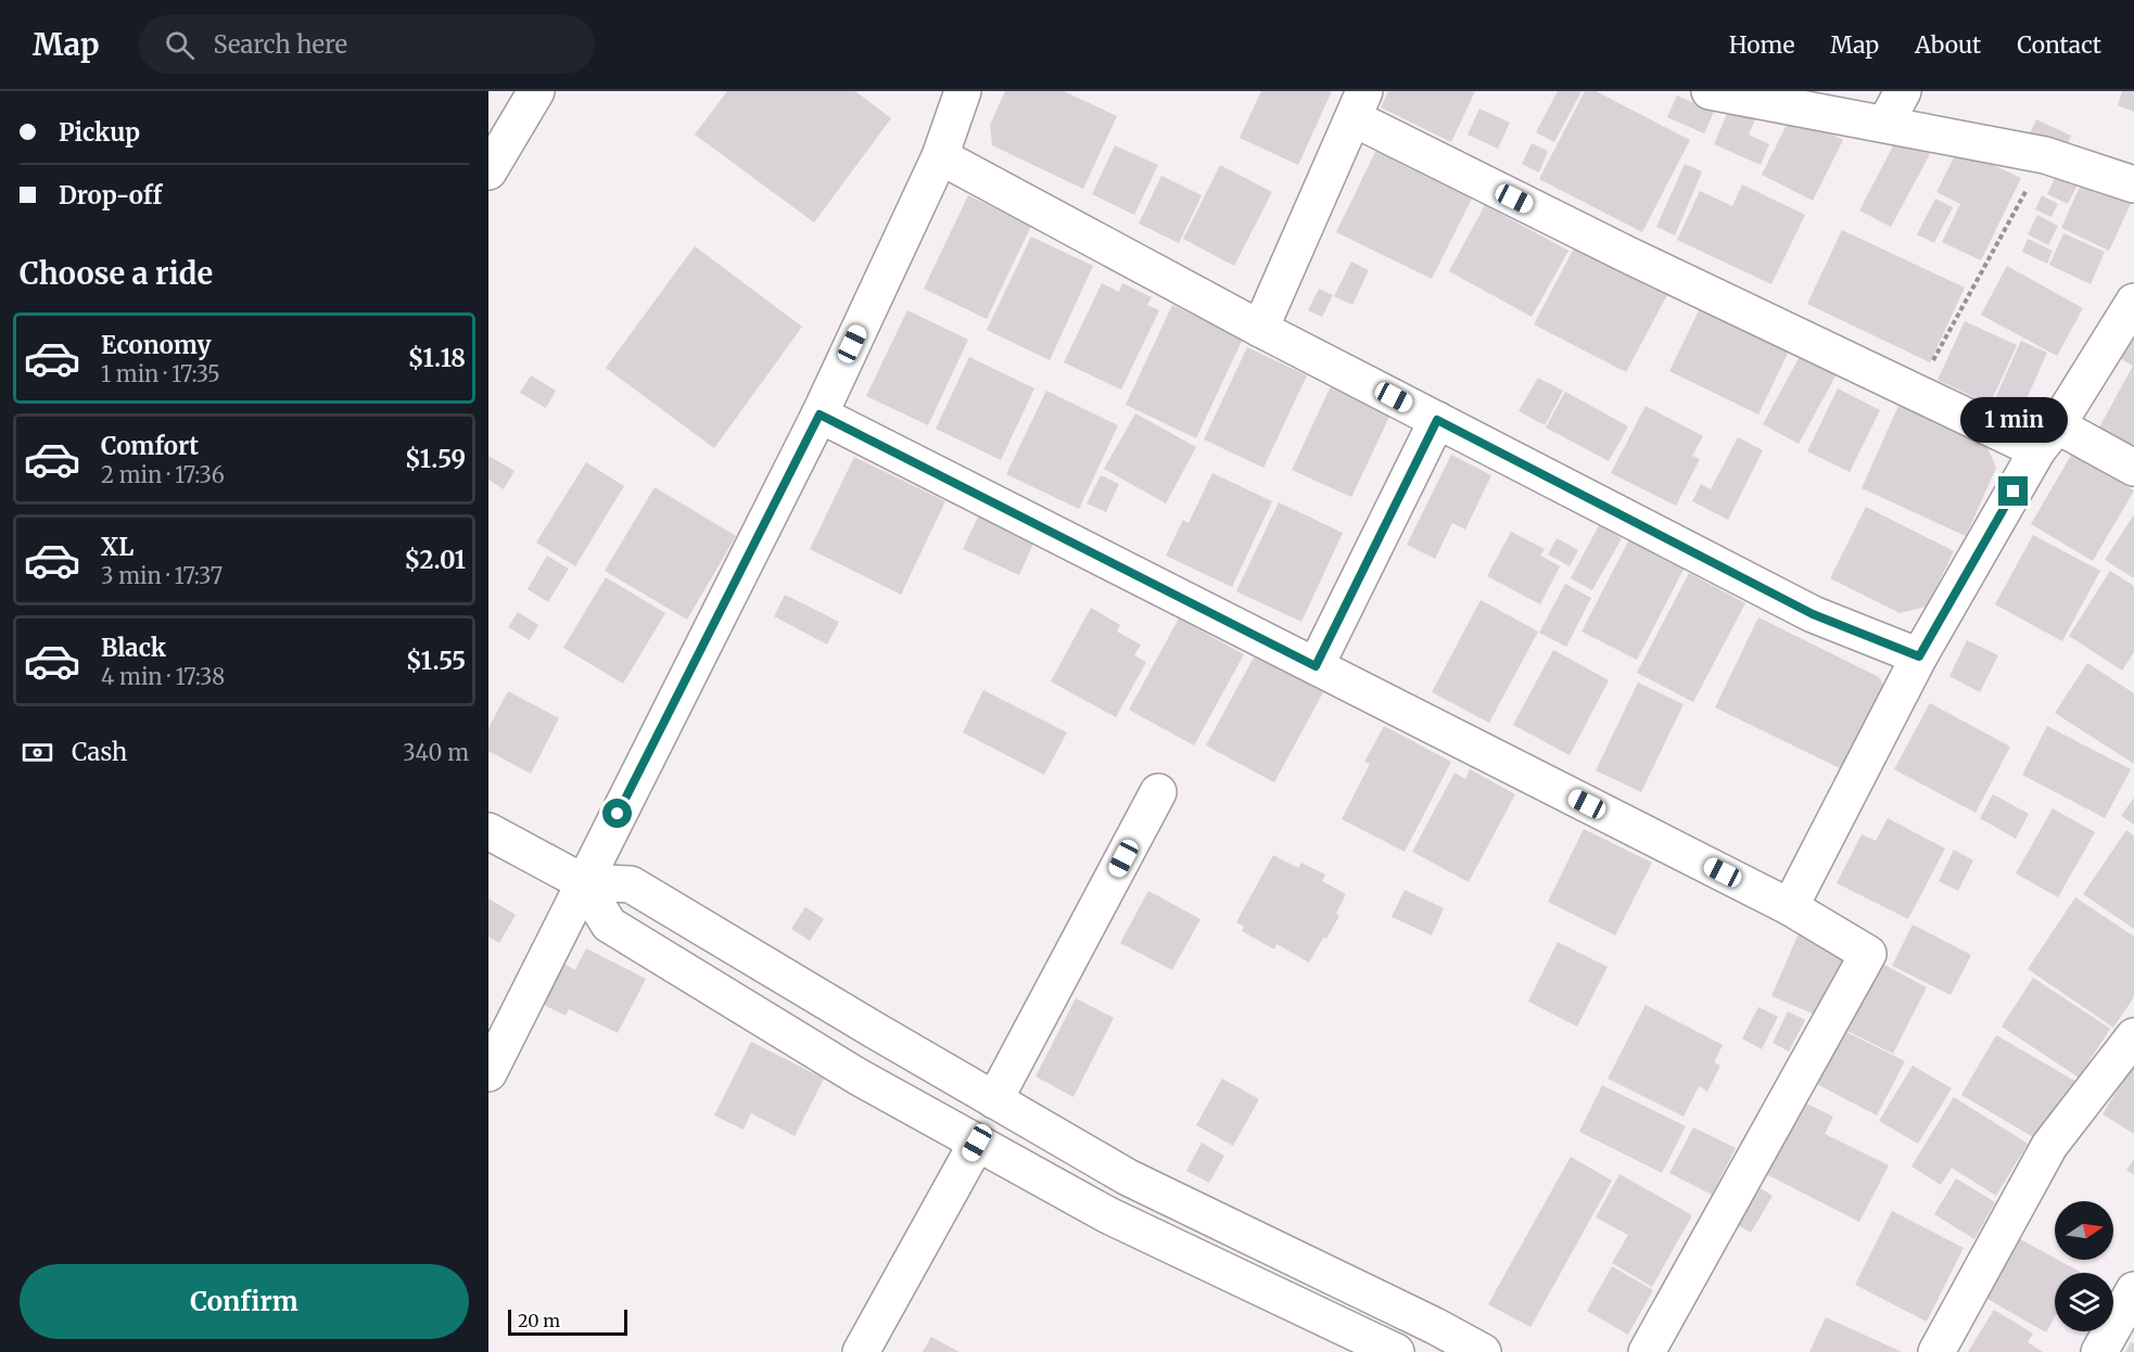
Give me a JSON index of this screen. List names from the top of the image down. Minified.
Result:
{"scale_bar":"20 m","north":"right","page":{"header":"Map","search":"Search here","nav":["Home","Map","About","Contact"],"banner":["Pickup","Drop-off"],"heading":"Choose a ride","list":[{"name":"Economy","note":"1 min · 17:35","value":"$1.18"},{"name":"Comfort","note":"2 min · 17:36","value":"$1.59"},{"name":"XL","note":"3 min · 17:37","value":"$2.01"},{"name":"Black","note":"4 min · 17:38","value":"$1.55"}],"bubble":"1 min","pay":["Cash","340 m"],"buttons":"Confirm","scale":"20 m"}}
